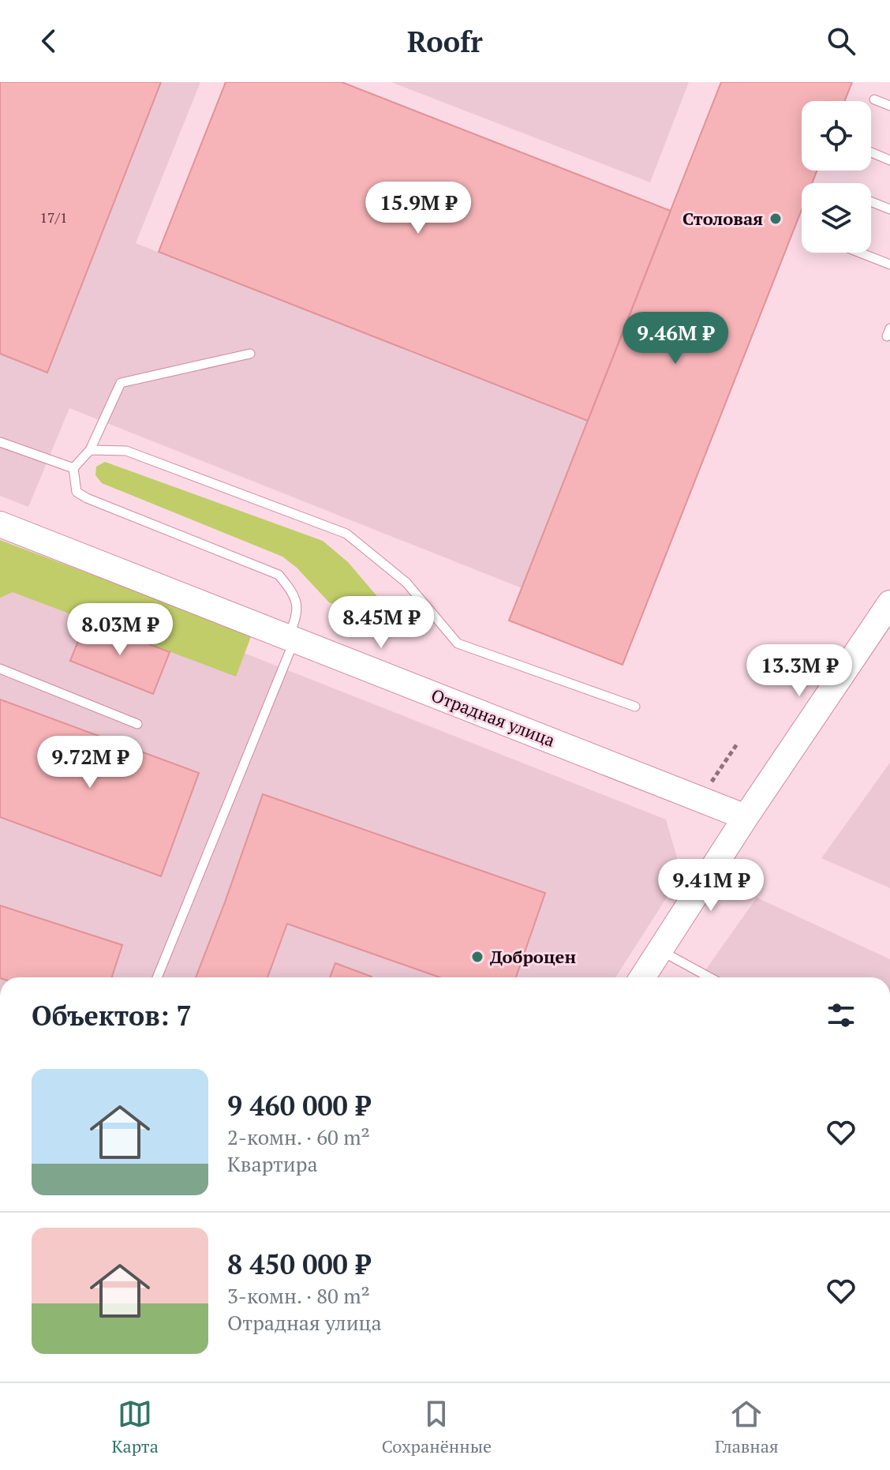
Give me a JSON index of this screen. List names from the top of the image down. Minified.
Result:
{"streets":{"main road":["Отрадная улица"]},"places":["Столовая","Доброцен"],"house_numbers":["17/1"],"page":{"header":"Roofr","price":["15.9M ₽","9.46M ₽","8.45M ₽","8.03M ₽","13.3M ₽","9.72M ₽","9.41M ₽"],"heading":"Объектов: 7","list":[{"name":"9 460 000 ₽","note":"2-комн. · 60 m² · Квартира"},{"name":"8 450 000 ₽","note":"3-комн. · 80 m² · Отрадная улица"}],"tabs":["Карта","Сохранённые","Главная"]}}
